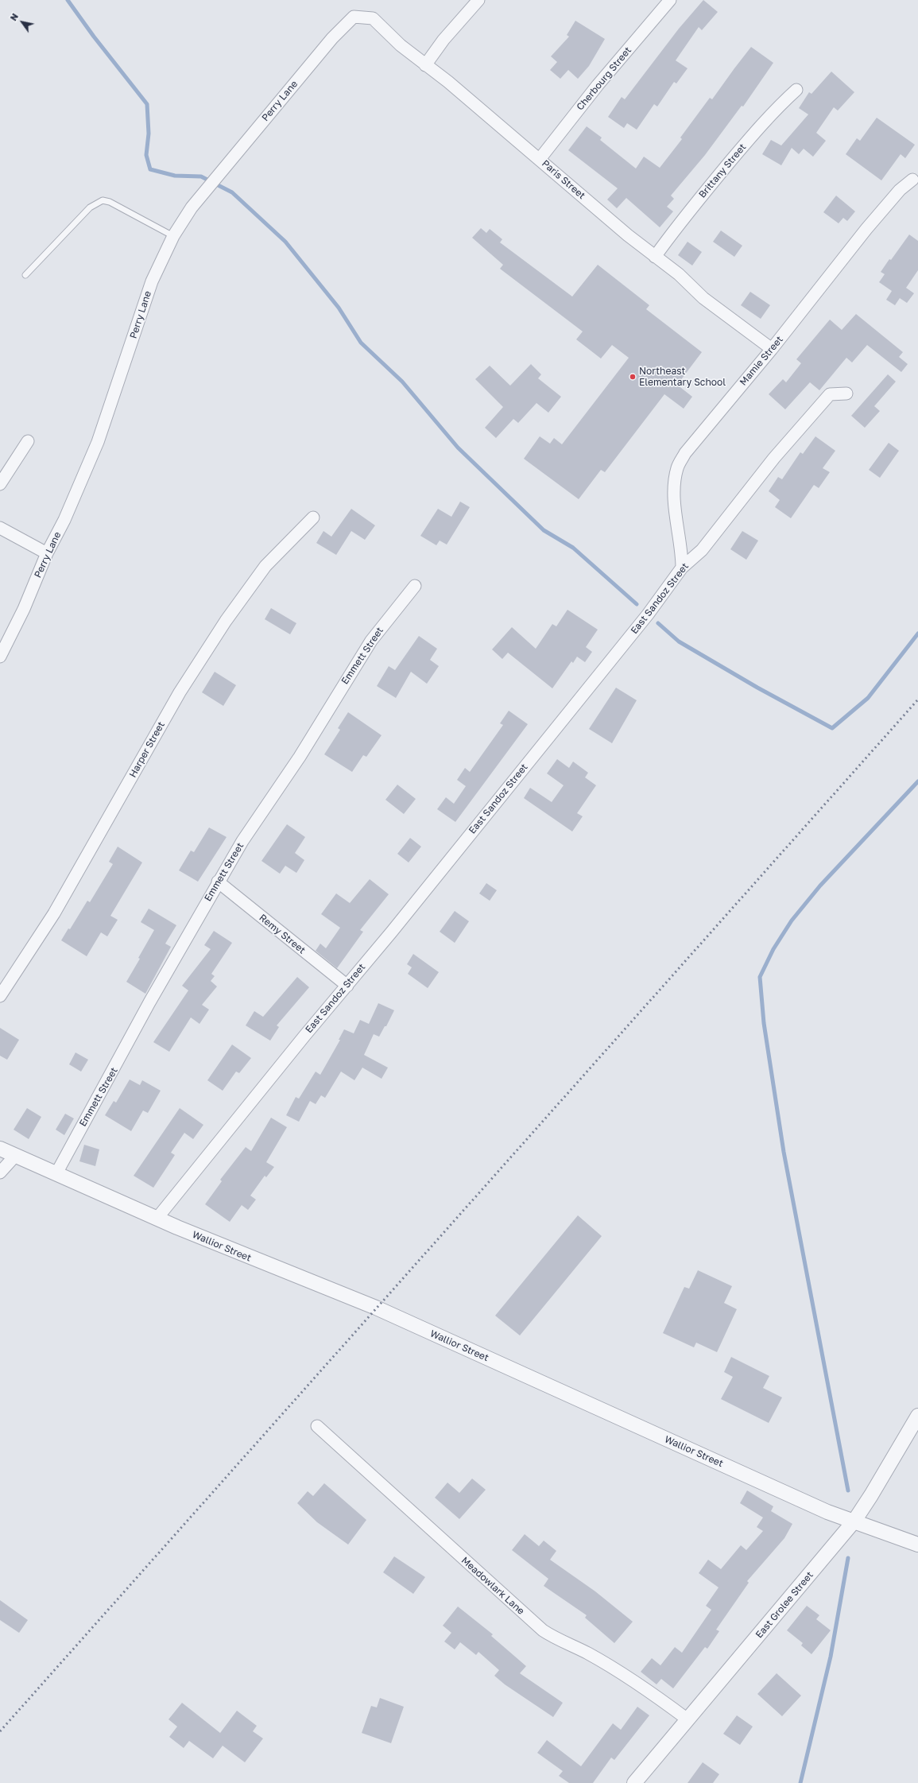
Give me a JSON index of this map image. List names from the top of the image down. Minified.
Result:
{"streets":{"street":["Cherbourg Street","Perry Lane","Brittany Street","Paris Street","Mamie Street","East Sandoz Street","Emmett Street","Harper Street","Remy Street","Wallior Street","Meadowlark Lane","East Grolee Street"]},"crossings":[["Cherbourg Street","Paris Street"],["Perry Lane","Paris Street"],["Brittany Street","Paris Street"],["Paris Street","Mamie Street"],["Mamie Street","East Sandoz Street"],["East Sandoz Street","Remy Street"],["East Sandoz Street","Wallior Street"],["Emmett Street","Remy Street"],["Emmett Street","Wallior Street"],["Wallior Street","East Grolee Street"],["Meadowlark Lane","East Grolee Street"]],"places":["Northeast Elementary School"],"north":"top left"}
